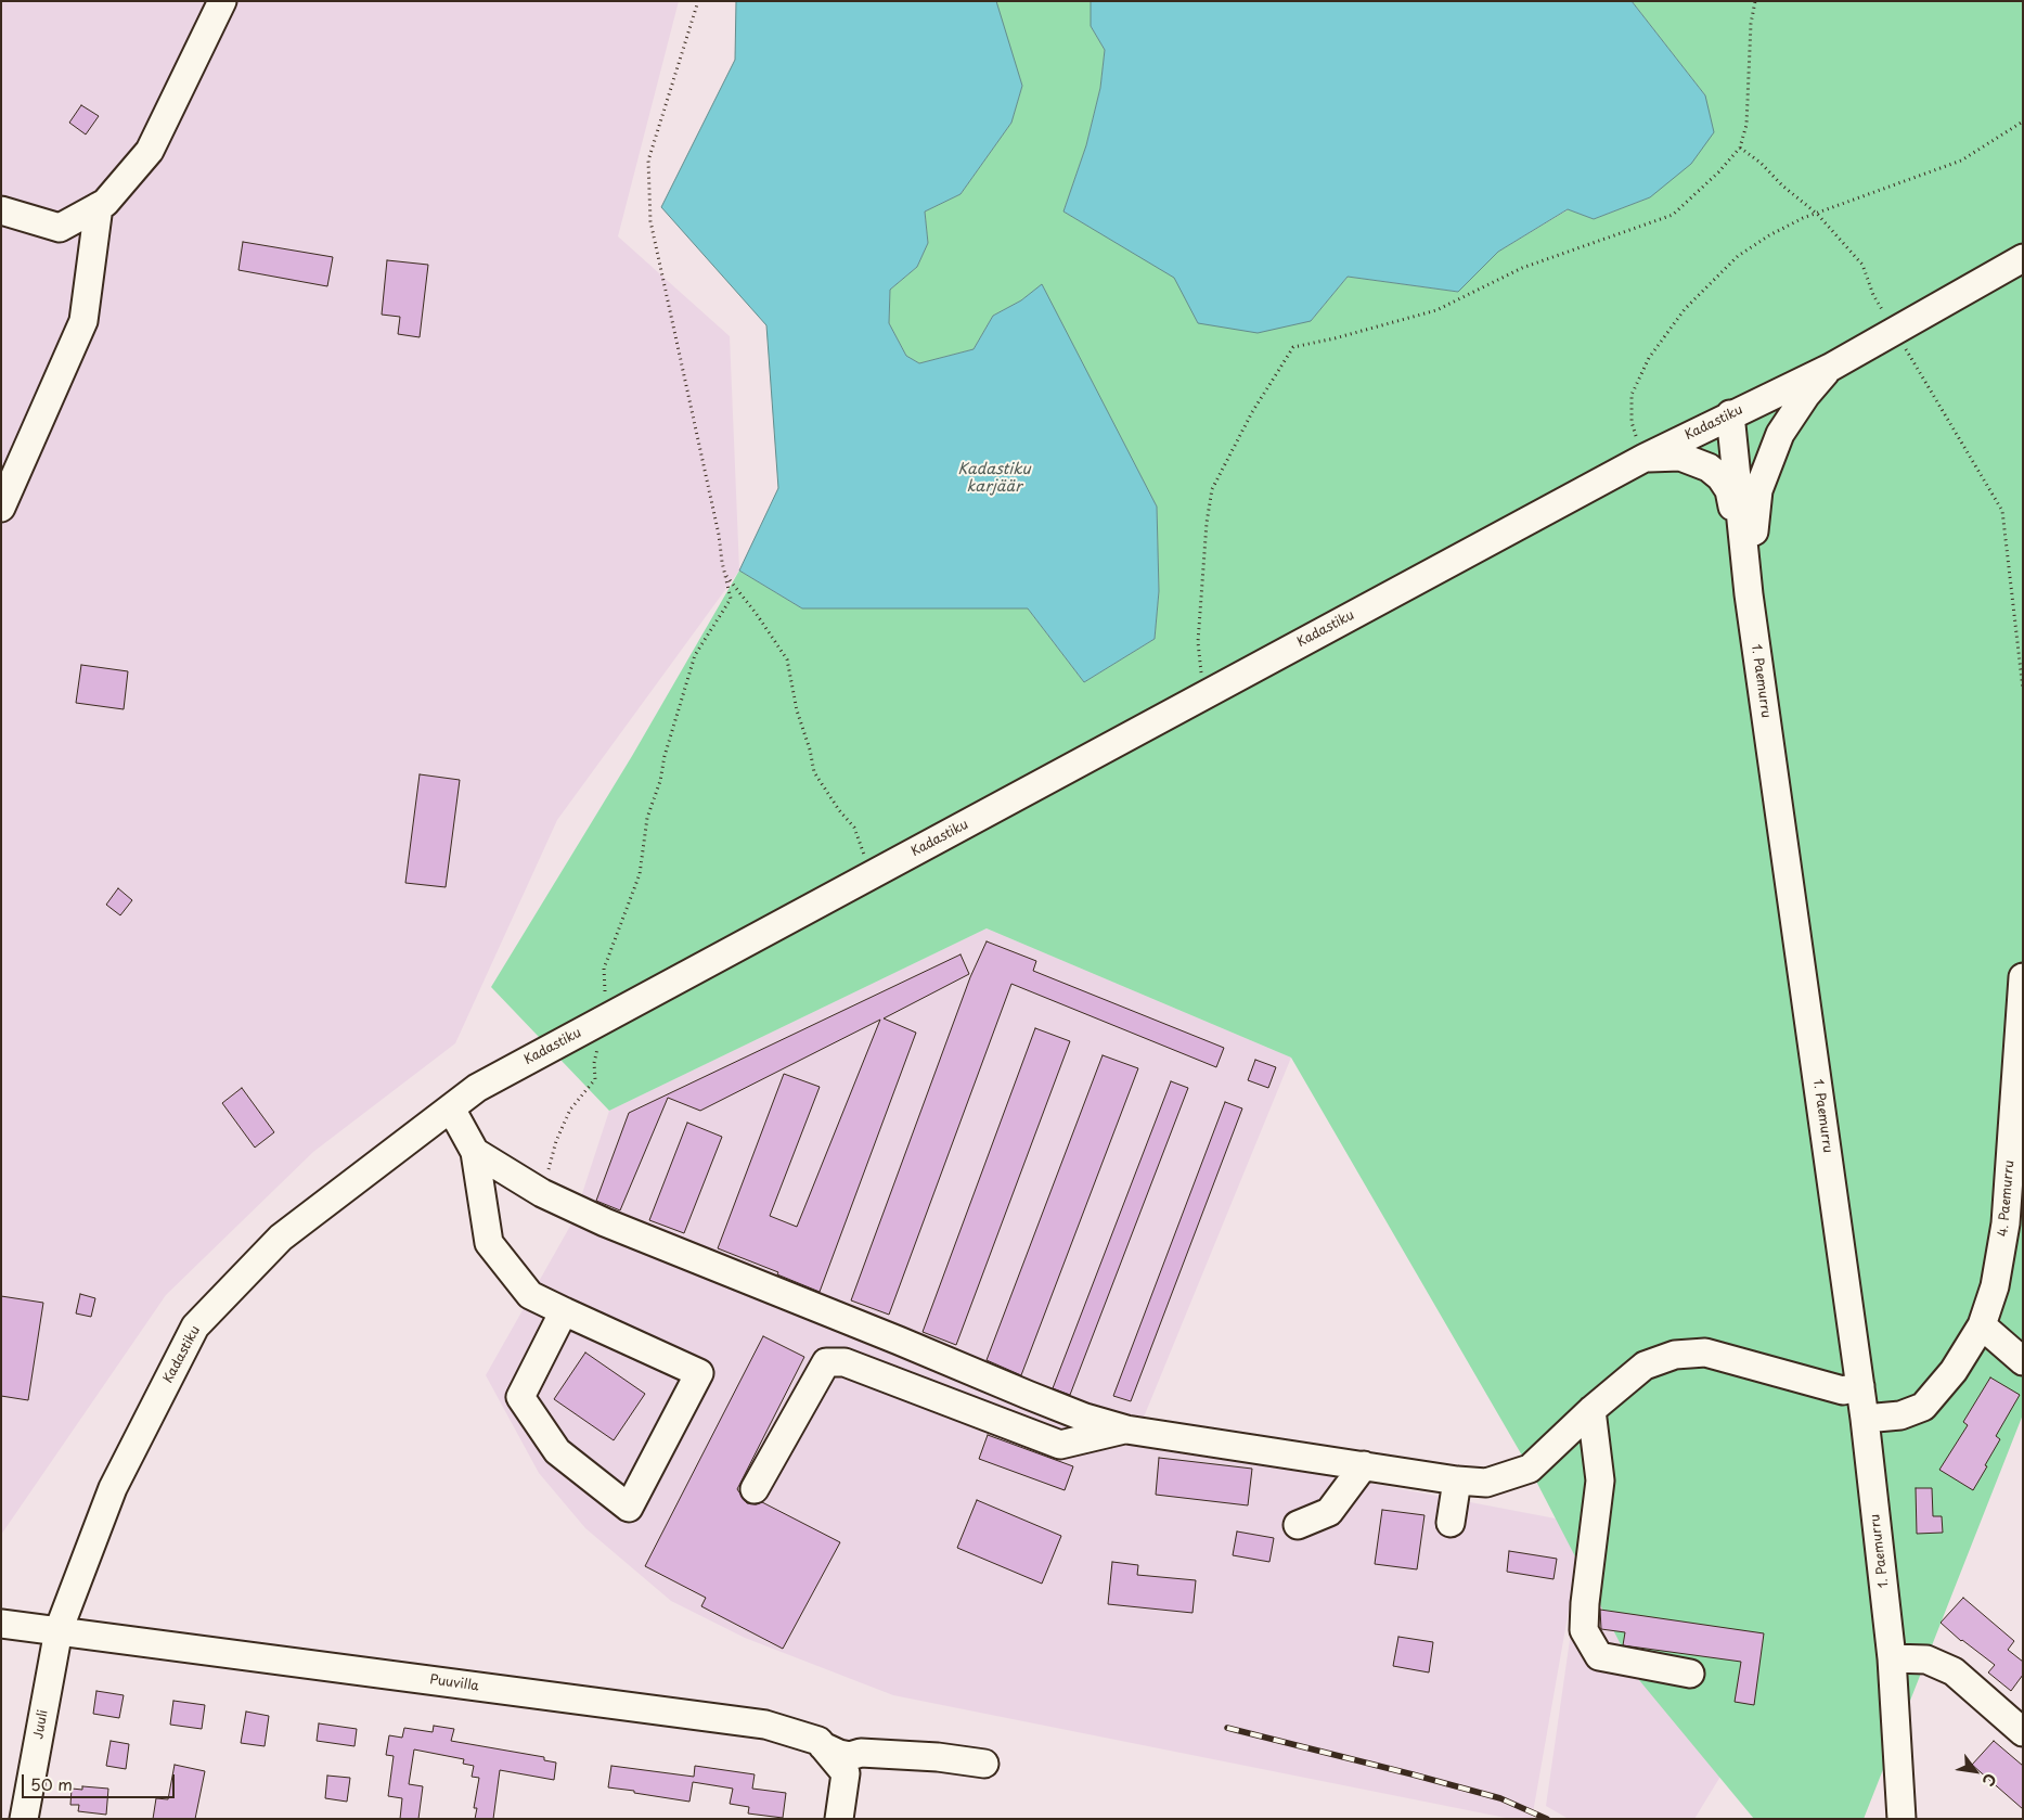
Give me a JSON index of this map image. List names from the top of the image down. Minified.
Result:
{"streets":{"street":["Kadastiku","1. Paemurru","4. Paemurru","Puuvilla","Juuli"]},"crossings":[["Kadastiku","1. Paemurru"],["Kadastiku","Puuvilla"],["Kadastiku","Juuli"],["1. Paemurru","4. Paemurru"],["Puuvilla","Juuli"]],"water":["Kadastiku karjäär"],"scale_bar":"50 m","north":"bottom right"}
